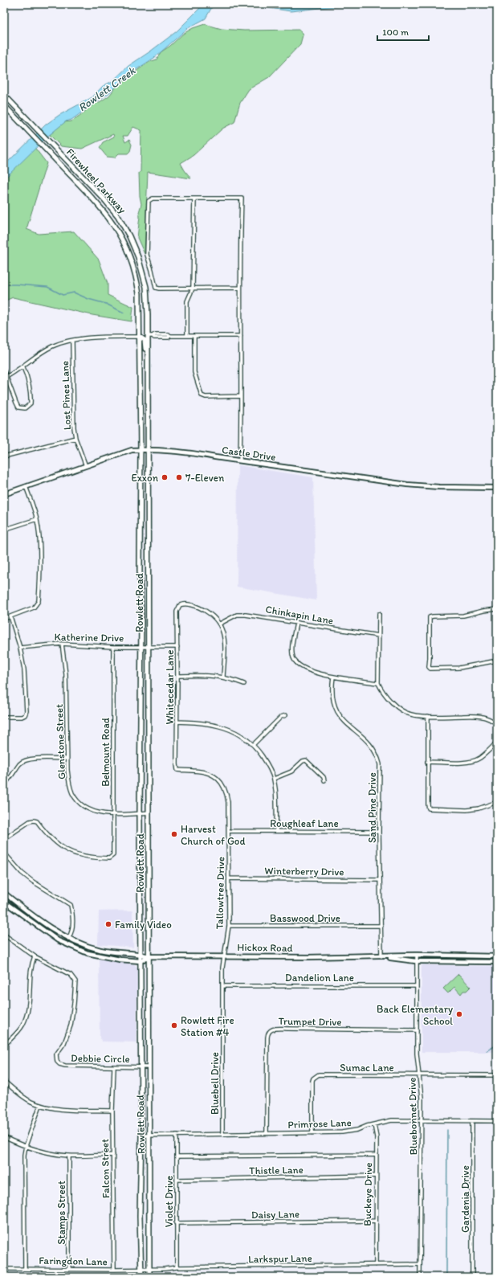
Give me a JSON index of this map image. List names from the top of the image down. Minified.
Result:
{"streets":{"main road":["Firewheel Parkway","Rowlett Road"],"street":["Lost Pines Lane","Castle Drive","Chinkapin Lane","Katherine Drive","Whitecedar Lane","Glenstone Street","Belmount Road","Sand Pine Drive","Roughleaf Lane","Winterberry Drive","Tallowtree Drive","Basswood Drive","Hickox Road","Dandelion Lane","Trumpet Drive","Debbie Circle","Sumac Lane","Bluebell Drive","Bluebonnet Drive","Primrose Lane","Falcon Street","Thistle Lane","Buckeye Drive","Gardenia Drive","Violet Drive","Stamps Street","Daisy Lane","Larkspur Lane","Faringdon Lane"]},"crossings":[["Firewheel Parkway","Castle Drive"],["Firewheel Parkway","Rowlett Road"],["Lost Pines Lane","Castle Drive"],["Castle Drive","Rowlett Road"],["Rowlett Road","Katherine Drive"],["Rowlett Road","Glenstone Street"],["Rowlett Road","Hickox Road"],["Rowlett Road","Debbie Circle"],["Rowlett Road","Primrose Lane"],["Rowlett Road","Larkspur Lane"],["Rowlett Road","Faringdon Lane"],["Chinkapin Lane","Whitecedar Lane"],["Katherine Drive","Whitecedar Lane"],["Katherine Drive","Glenstone Street"],["Katherine Drive","Belmount Road"],["Whitecedar Lane","Tallowtree Drive"],["Glenstone Street","Belmount Road"],["Sand Pine Drive","Roughleaf Lane"],["Sand Pine Drive","Winterberry Drive"],["Sand Pine Drive","Basswood Drive"],["Sand Pine Drive","Hickox Road"],["Roughleaf Lane","Tallowtree Drive"],["Winterberry Drive","Tallowtree Drive"],["Tallowtree Drive","Basswood Drive"],["Tallowtree Drive","Hickox Road"],["Tallowtree Drive","Bluebell Drive"],["Hickox Road","Bluebell Drive"],["Hickox Road","Bluebonnet Drive"],["Dandelion Lane","Bluebell Drive"],["Dandelion Lane","Bluebonnet Drive"],["Trumpet Drive","Bluebonnet Drive"],["Trumpet Drive","Primrose Lane"],["Debbie Circle","Falcon Street"],["Sumac Lane","Bluebonnet Drive"],["Sumac Lane","Primrose Lane"],["Bluebell Drive","Primrose Lane"],["Bluebonnet Drive","Primrose Lane"],["Bluebonnet Drive","Larkspur Lane"],["Primrose Lane","Buckeye Drive"],["Primrose Lane","Gardenia Drive"],["Primrose Lane","Violet Drive"],["Falcon Street","Faringdon Lane"],["Thistle Lane","Buckeye Drive"],["Thistle Lane","Violet Drive"],["Buckeye Drive","Daisy Lane"],["Buckeye Drive","Larkspur Lane"],["Violet Drive","Daisy Lane"],["Violet Drive","Larkspur Lane"],["Stamps Street","Faringdon Lane"],["Larkspur Lane","Faringdon Lane"]],"water":["Rowlett Creek"],"places":["Exxon","7-Eleven","Harvest Church of God","Family Video","Back Elementary School","Rowlett Fire Station #4"],"scale_bar":"100 m"}
